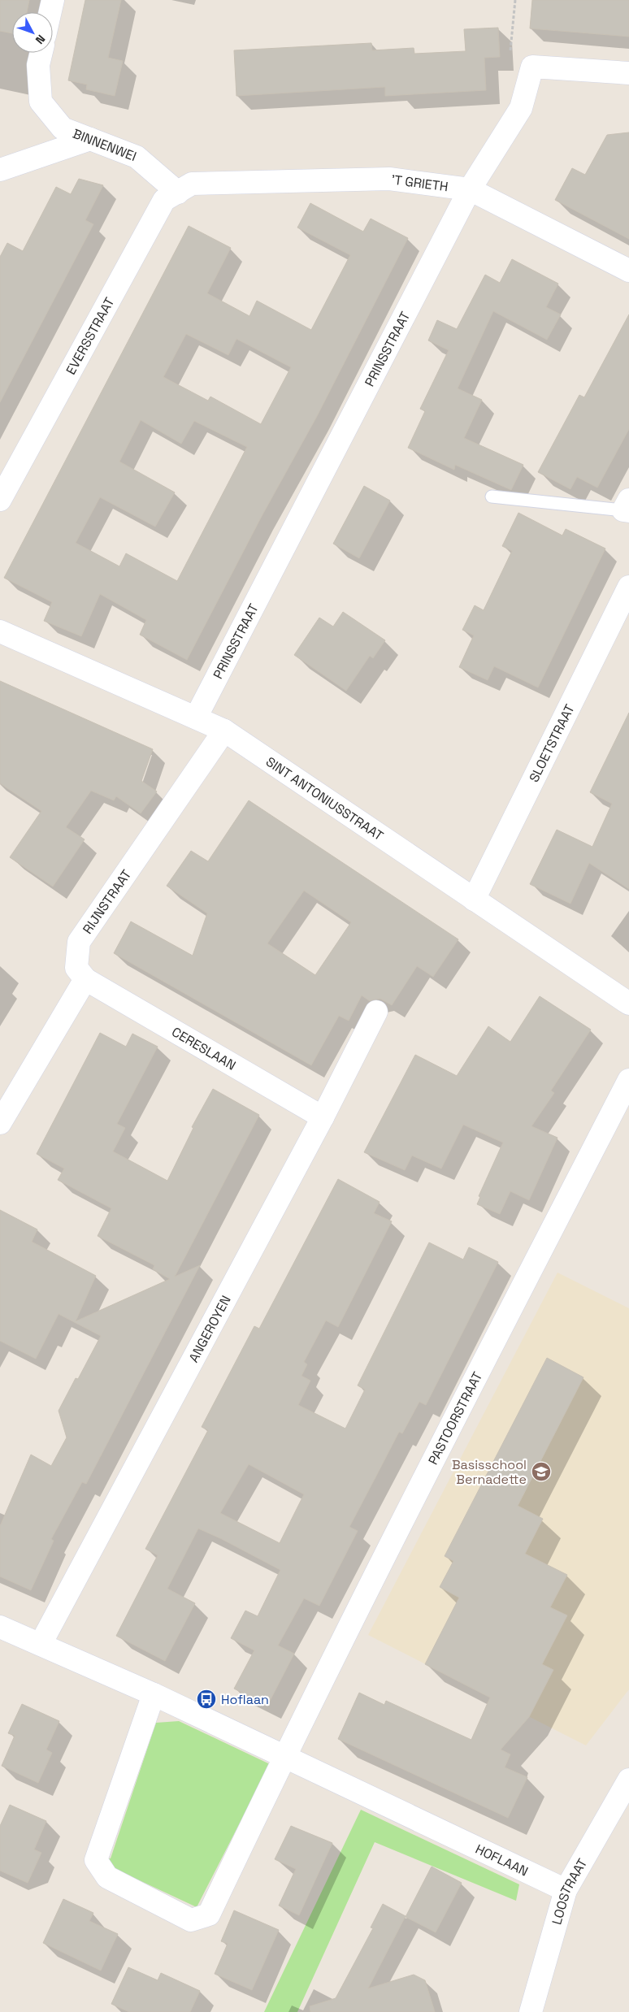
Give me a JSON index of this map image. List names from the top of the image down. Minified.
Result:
{"streets":{"street":["BINNENWEI","'T GRIETH","EVERSSTRAAT","PRINSSTRAAT","SLOETSTRAAT","SINT ANTONIUSSTRAAT","RIJNSTRAAT","CERESLAAN","ANGEROYEN","PASTOORSTRAAT","HOFLAAN","LOOSTRAAT"]},"crossings":[["BINNENWEI","'T GRIETH"],["BINNENWEI","EVERSSTRAAT"],["'T GRIETH","EVERSSTRAAT"],["'T GRIETH","PRINSSTRAAT"],["PRINSSTRAAT","SINT ANTONIUSSTRAAT"],["SLOETSTRAAT","SINT ANTONIUSSTRAAT"],["SINT ANTONIUSSTRAAT","RIJNSTRAAT"],["RIJNSTRAAT","CERESLAAN"],["CERESLAAN","ANGEROYEN"],["ANGEROYEN","HOFLAAN"],["PASTOORSTRAAT","HOFLAAN"],["HOFLAAN","LOOSTRAAT"]],"places":{"school or university":["Basisschool Bernadette"],"bus stop":["Hoflaan"]},"north":"bottom right"}
